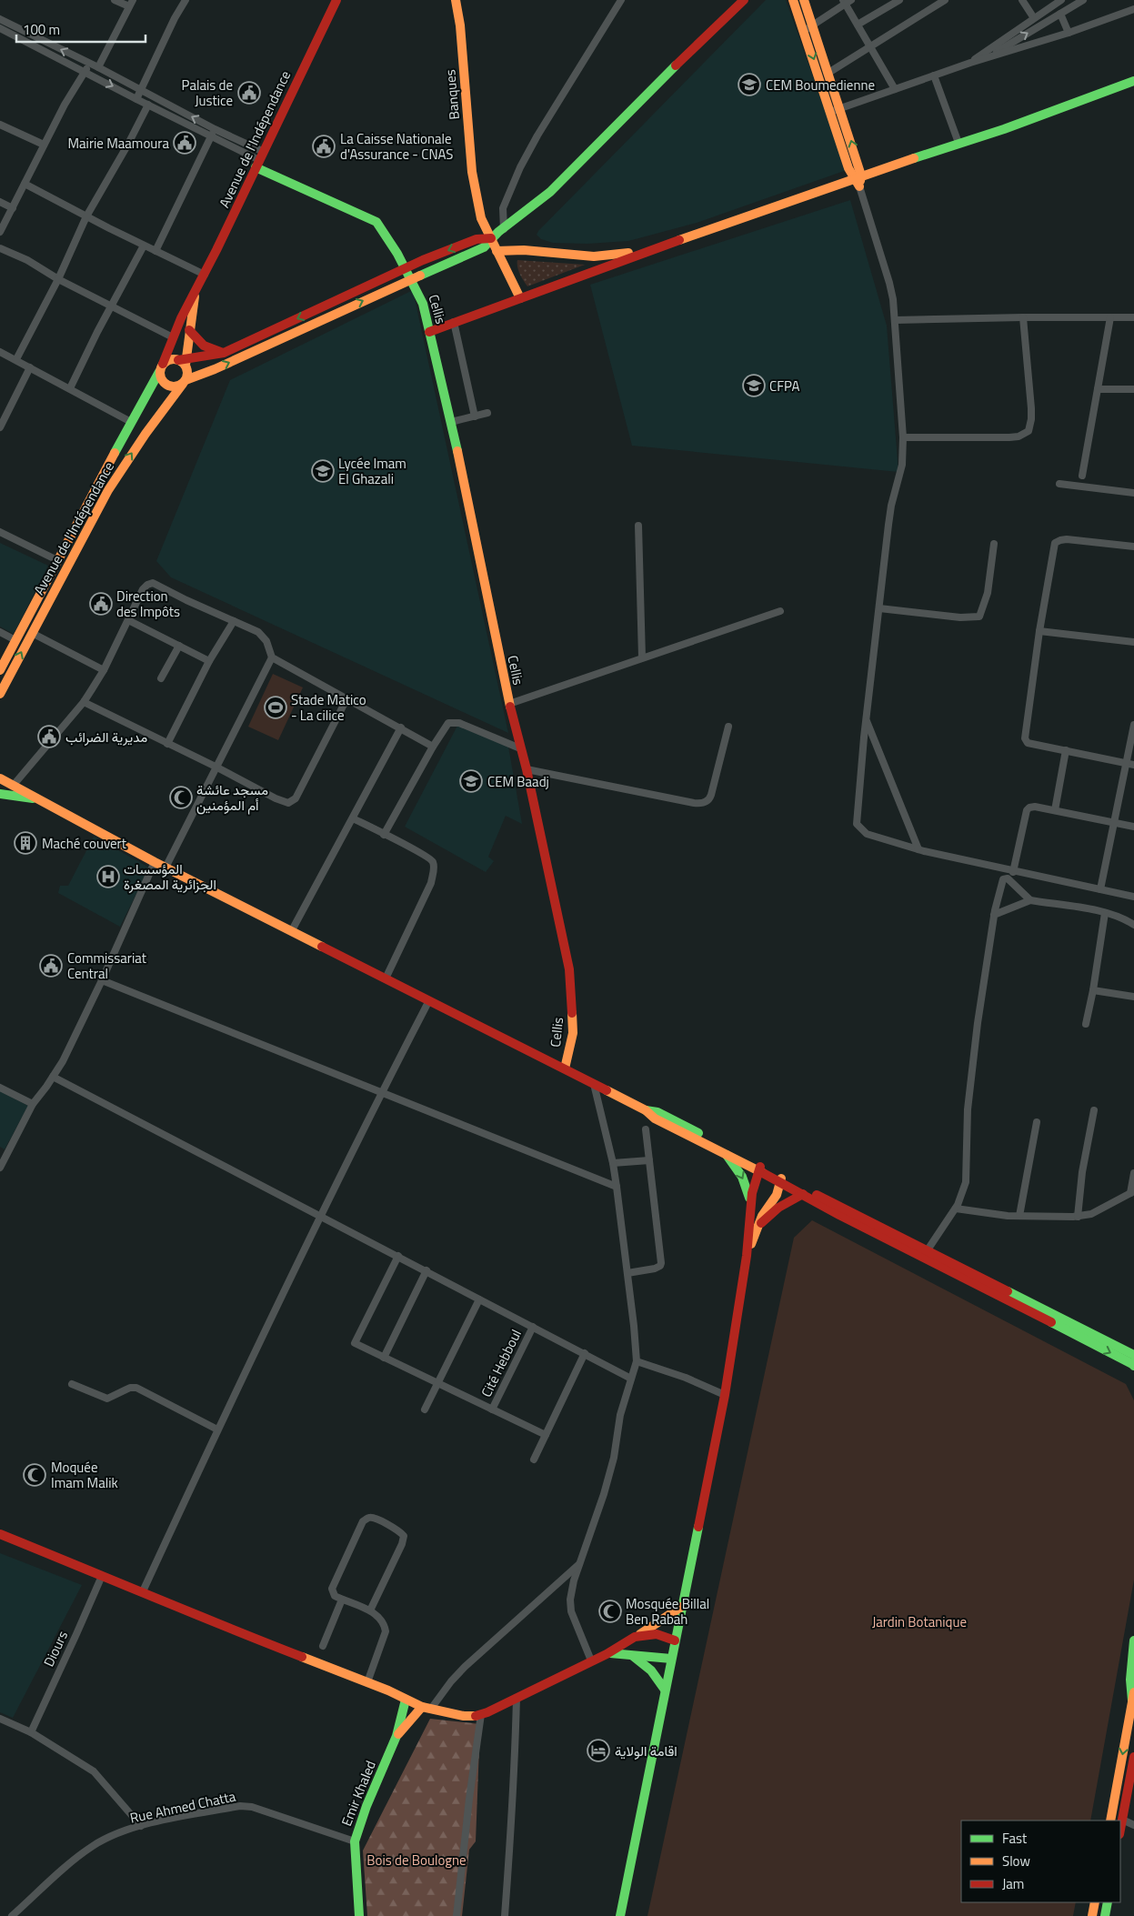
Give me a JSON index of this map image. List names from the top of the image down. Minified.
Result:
{"streets":{"main road":["Banques","Avenue de l'Indépendance","Cellis","Emir Khaled"],"street":["Cité Hebboul","Diours","Rue Ahmed Chatta"]},"crossings":[["Avenue de l'Indépendance","Cellis"],["Emir Khaled","Rue Ahmed Chatta"]],"parks":["Jardin Botanique","Bois de Boulogne"],"places":{"school or university":["CEM Boumedienne","CFPA","Lycée Imam El Ghazali","CEM Baadj"],"public building":["Palais de Justice","Mairie Maamoura","La Caisse Nationale d'Assurance - CNAS","Direction des Impôts","مديرية الضرائب","Commissariat Central"],"sports":["Stade Matico - La cilice"],"mosque":["مسجد عائشة أم المؤمنين","Moquée Imam Malik","Mosquée Billal Ben Rabah"],"building":["Maché couvert"],"hospital":["المؤسسات الجزائرية المصغرة"],"hotel":["اقامة الولاية"]},"legend":["Fast","Slow","Jam"],"scale_bar":"100 m"}
